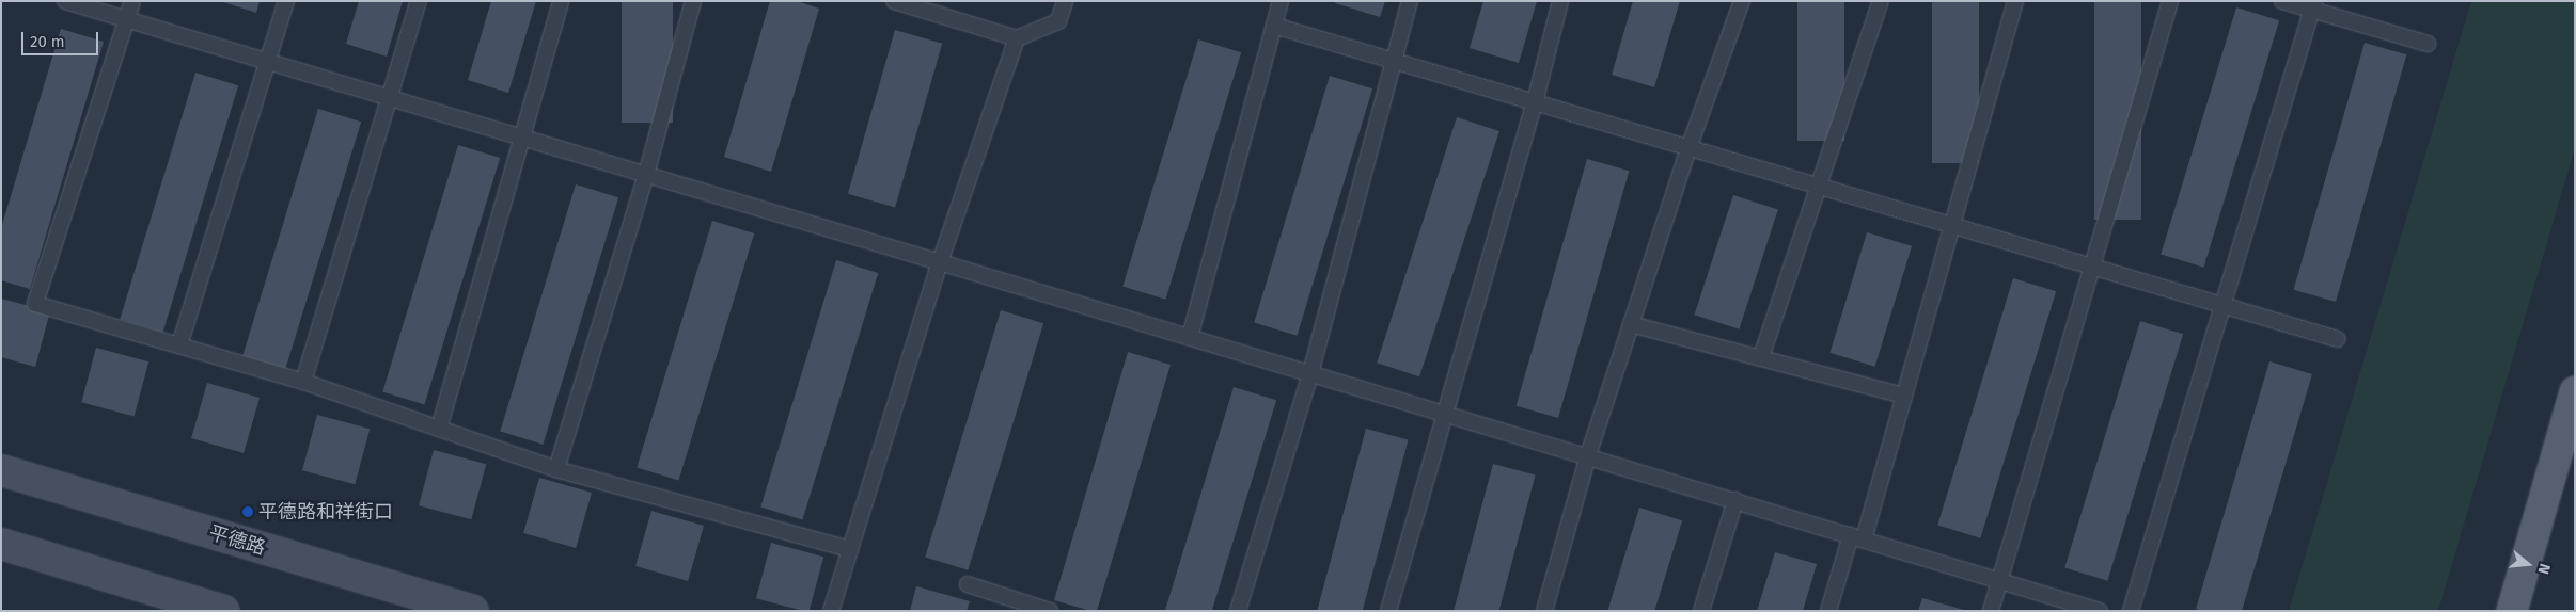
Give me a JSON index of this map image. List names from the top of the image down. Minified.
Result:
{"streets":{"main road":["平德路"]},"places":["平德路和祥街口"],"scale_bar":"20 m","north":"right"}
